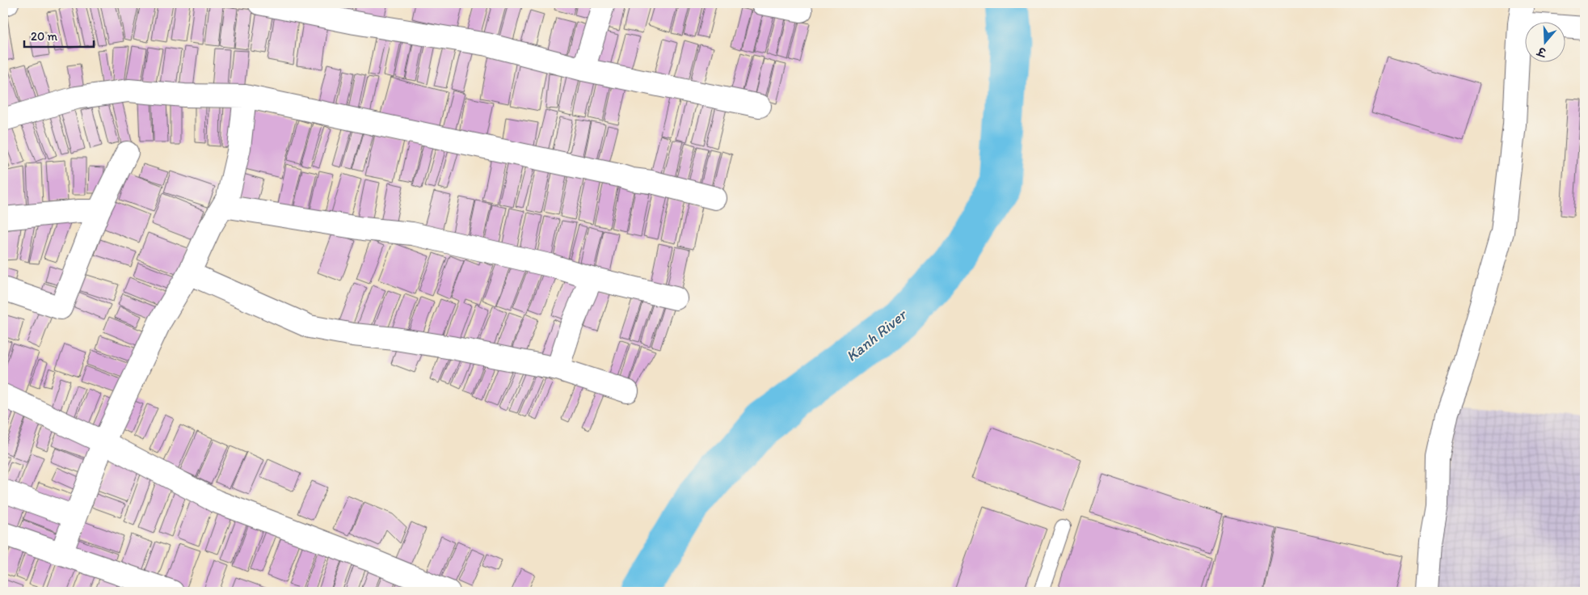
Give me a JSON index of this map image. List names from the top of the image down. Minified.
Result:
{"water":["Kanh River"],"scale_bar":"20 m","north":"bottom"}
